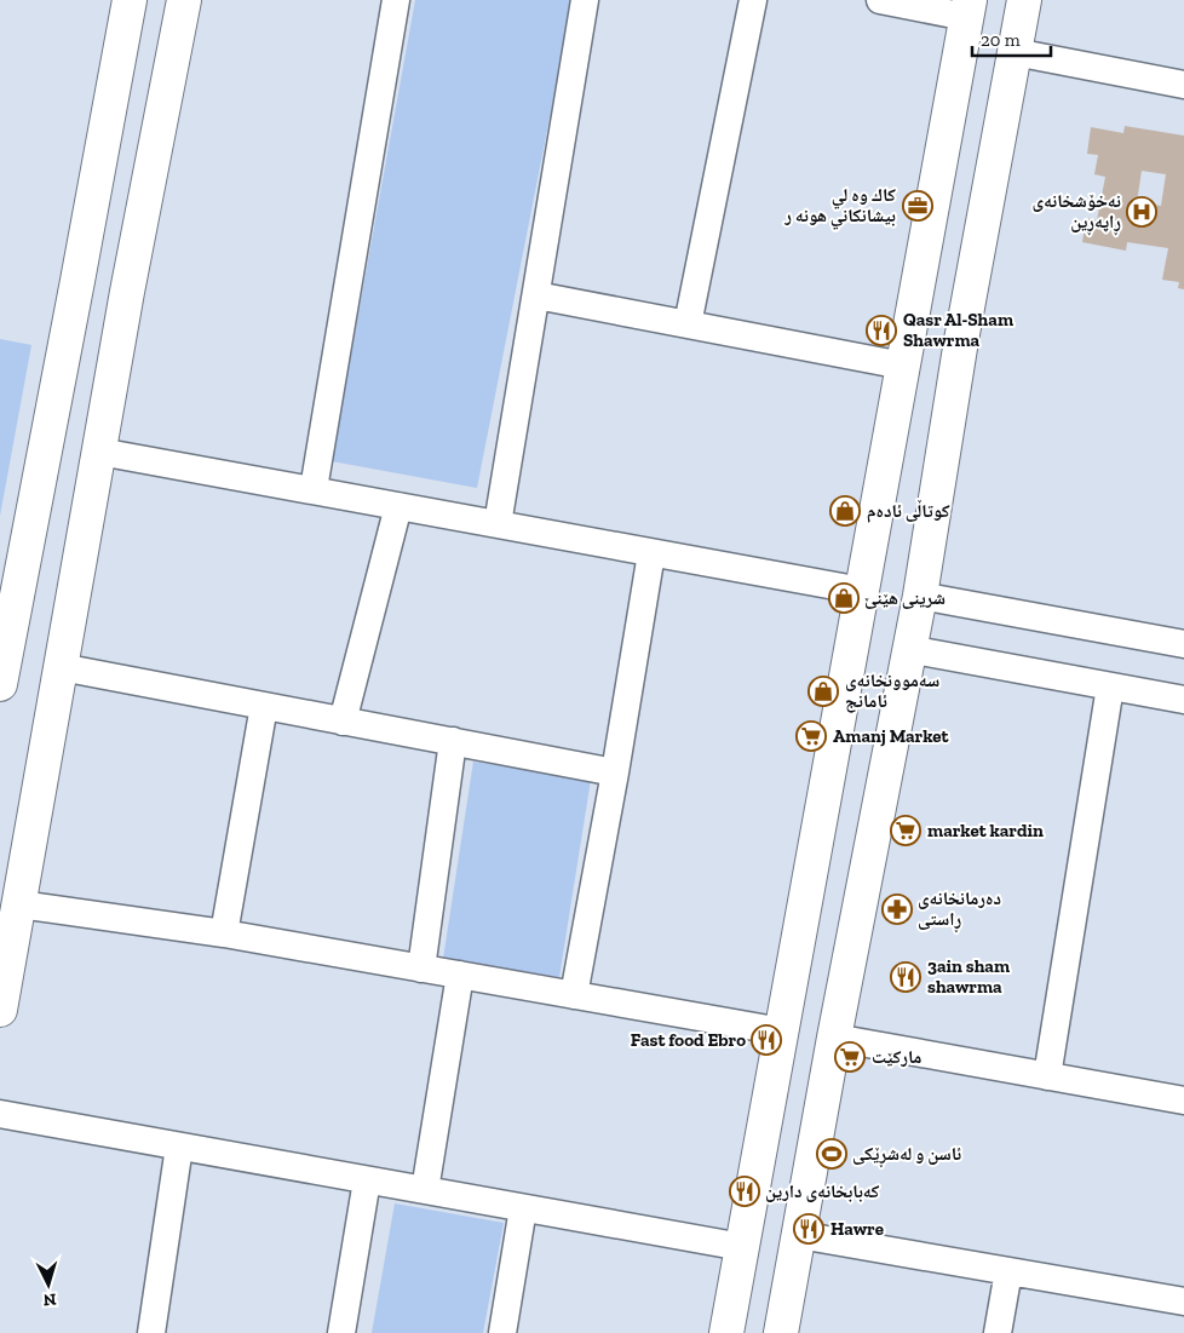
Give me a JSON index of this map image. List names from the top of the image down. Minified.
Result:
{"places":{"office":["كاك وه لي بيشانكاني هونه ر"],"hospital":["نەخۆشخانەی ڕاپەڕین"],"restaurant":["Qasr Al-Sham Shawrma","3ain sham shawrma","Fast food Ebro","کەبابخانەی دارین","Hawre"],"shop":["کوتاڵی ئادەم","شرینی هێنێ","سەموونخانەی ئامانج"],"supermarket":["Amanj Market","market kardin","مارکێت"],"pharmacy":["دەرمانخانەی ڕاستی"],"sports":["ئاسن و لەشڕێکی"]},"scale_bar":"20 m","north":"bottom"}
